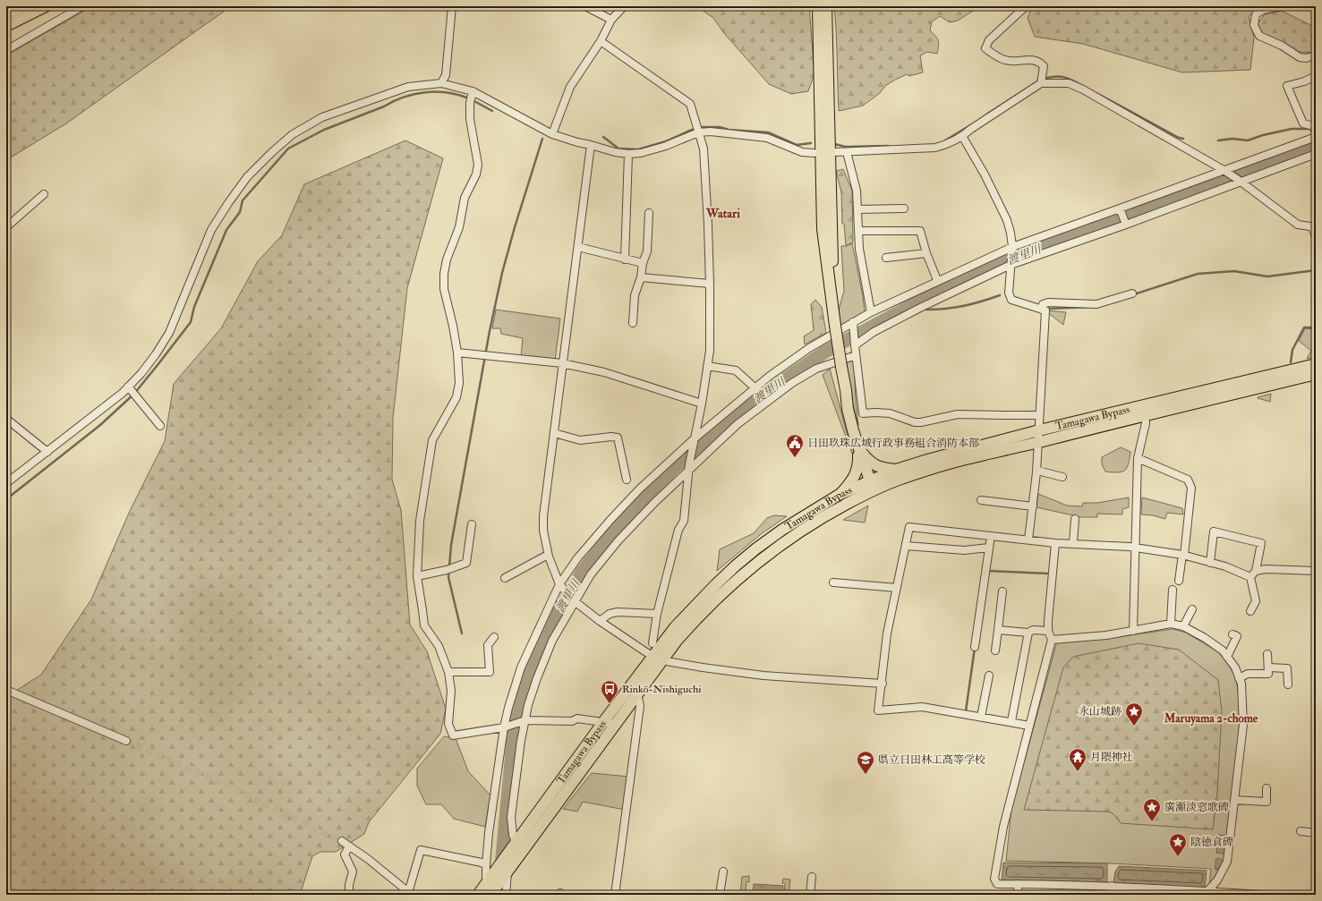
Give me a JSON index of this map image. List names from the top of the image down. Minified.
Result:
{"streets":{"highway":["Tamagawa Bypass"]},"districts":["Watari","Maruyama 2-chome"],"water":["渡里川"],"places":{"public building":["日田玖珠広域行政事務組合消防本部"],"bus stop":["Rinkō-Nishiguchi"],"place":["永山城跡","廣瀬淡窓歌碑","陰徳倉碑"],"temple":["月隈神社"],"school or university":["県立日田林工高等学校"]}}
